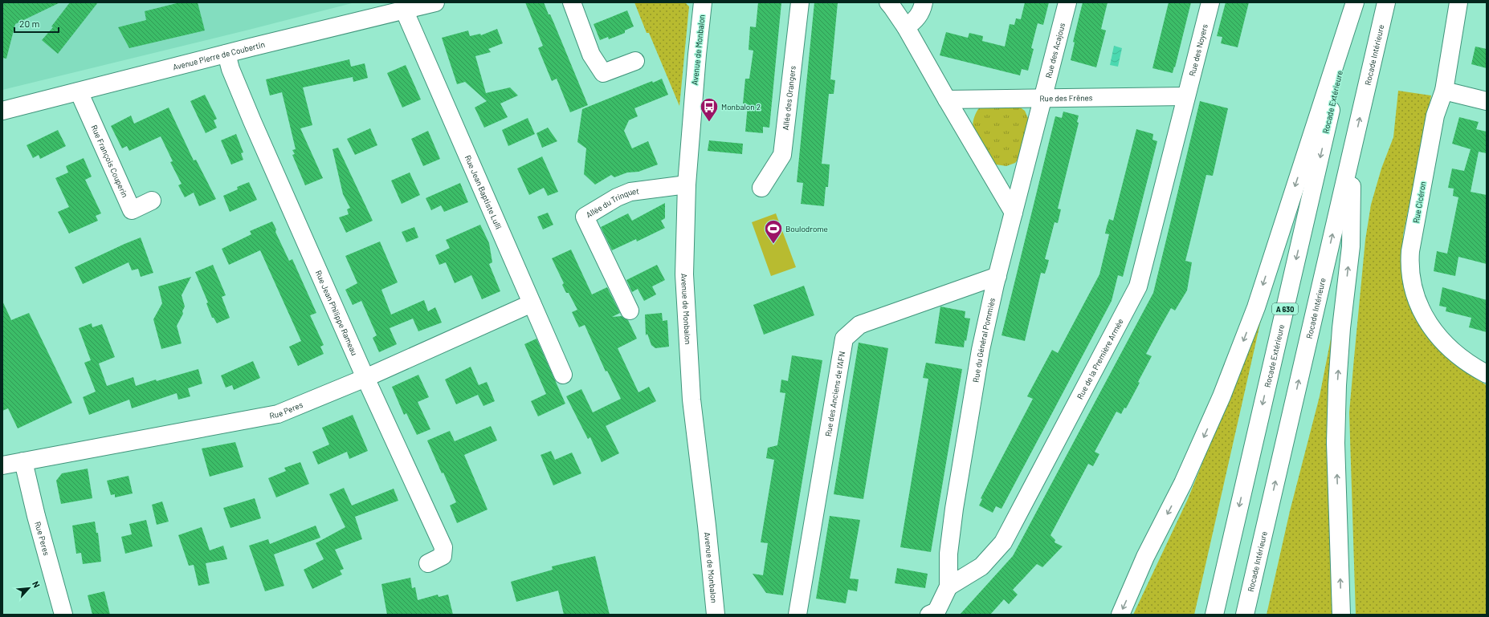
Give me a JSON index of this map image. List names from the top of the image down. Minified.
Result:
{"streets":{"main road":["Avenue de Monbalon","Rue des Noyers","Rue des Acajous","Avenue Pierre de Coubertin","Rocade Intérieure","Allée des Orangers","Rue des Frênes","Rocade Extérieure","Rue François Couperin","Rue Jean Baptiste Lulli","Rue Cicéron","Allée du Trinquet","A 630","Rue Jean Philippe Rameau","Rue du Général Pommiès","Rue de la Première Armée","Rue des Anciens de l'AFN","Rue Peres"]},"crossings":[["Avenue de Monbalon","Allée du Trinquet"],["Rue des Noyers","Rue des Frênes"],["Rue des Noyers","Rue de la Première Armée"],["Rue des Acajous","Rue des Frênes"],["Rue des Acajous","Rue du Général Pommiès"],["Avenue Pierre de Coubertin","Rue François Couperin"],["Avenue Pierre de Coubertin","Rue Jean Baptiste Lulli"],["Avenue Pierre de Coubertin","Rue Jean Philippe Rameau"],["Rue des Frênes","Rue du Général Pommiès"],["Rue des Frênes","Rue de la Première Armée"],["Rue Jean Baptiste Lulli","Rue Peres"],["Rue Jean Philippe Rameau","Rue Peres"],["Rue du Général Pommiès","Rue de la Première Armée"],["Rue du Général Pommiès","Rue des Anciens de l'AFN"]],"places":{"bus stop":["Monbalon 2"],"sports":["Boulodrome"]},"scale_bar":"20 m","north":"top right"}
